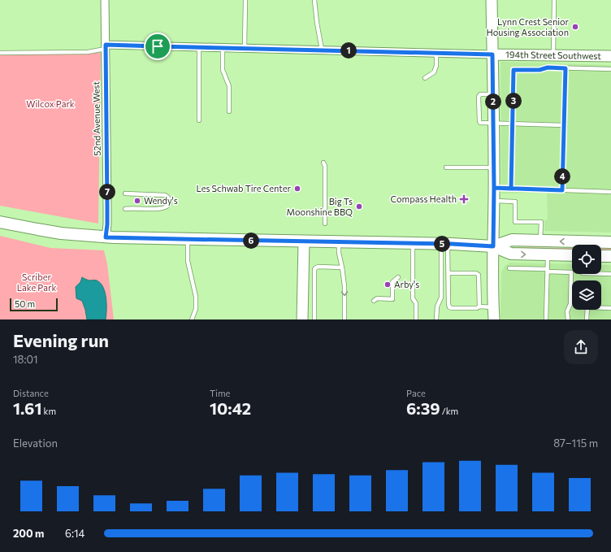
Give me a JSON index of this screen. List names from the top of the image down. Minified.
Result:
{"streets":{"street":["194th Street Southwest","52nd Avenue West"]},"crossings":[["194th Street Southwest","52nd Avenue West"]],"parks":["Wilcox Park","Scriber Lake Park"],"places":{"other":["Lynn Crest Senior Housing Association","Les Schwab Tire Center","Wendy's","Big Ts Moonshine BBQ","Arby's"],"health":["Compass Health"]},"scale_bar":"50 m","page":{"pins":["1","3","2","4","7","6","5"],"scale":"50 m","heading":["Evening run","18:01"],"stats":[["Distance","1.61 km"],["Time","10:42"],["Pace","6:39 /km"]],"chart":["Elevation","87–115 m"],"list":[{"name":"200 m","note":"6:14"}]}}
